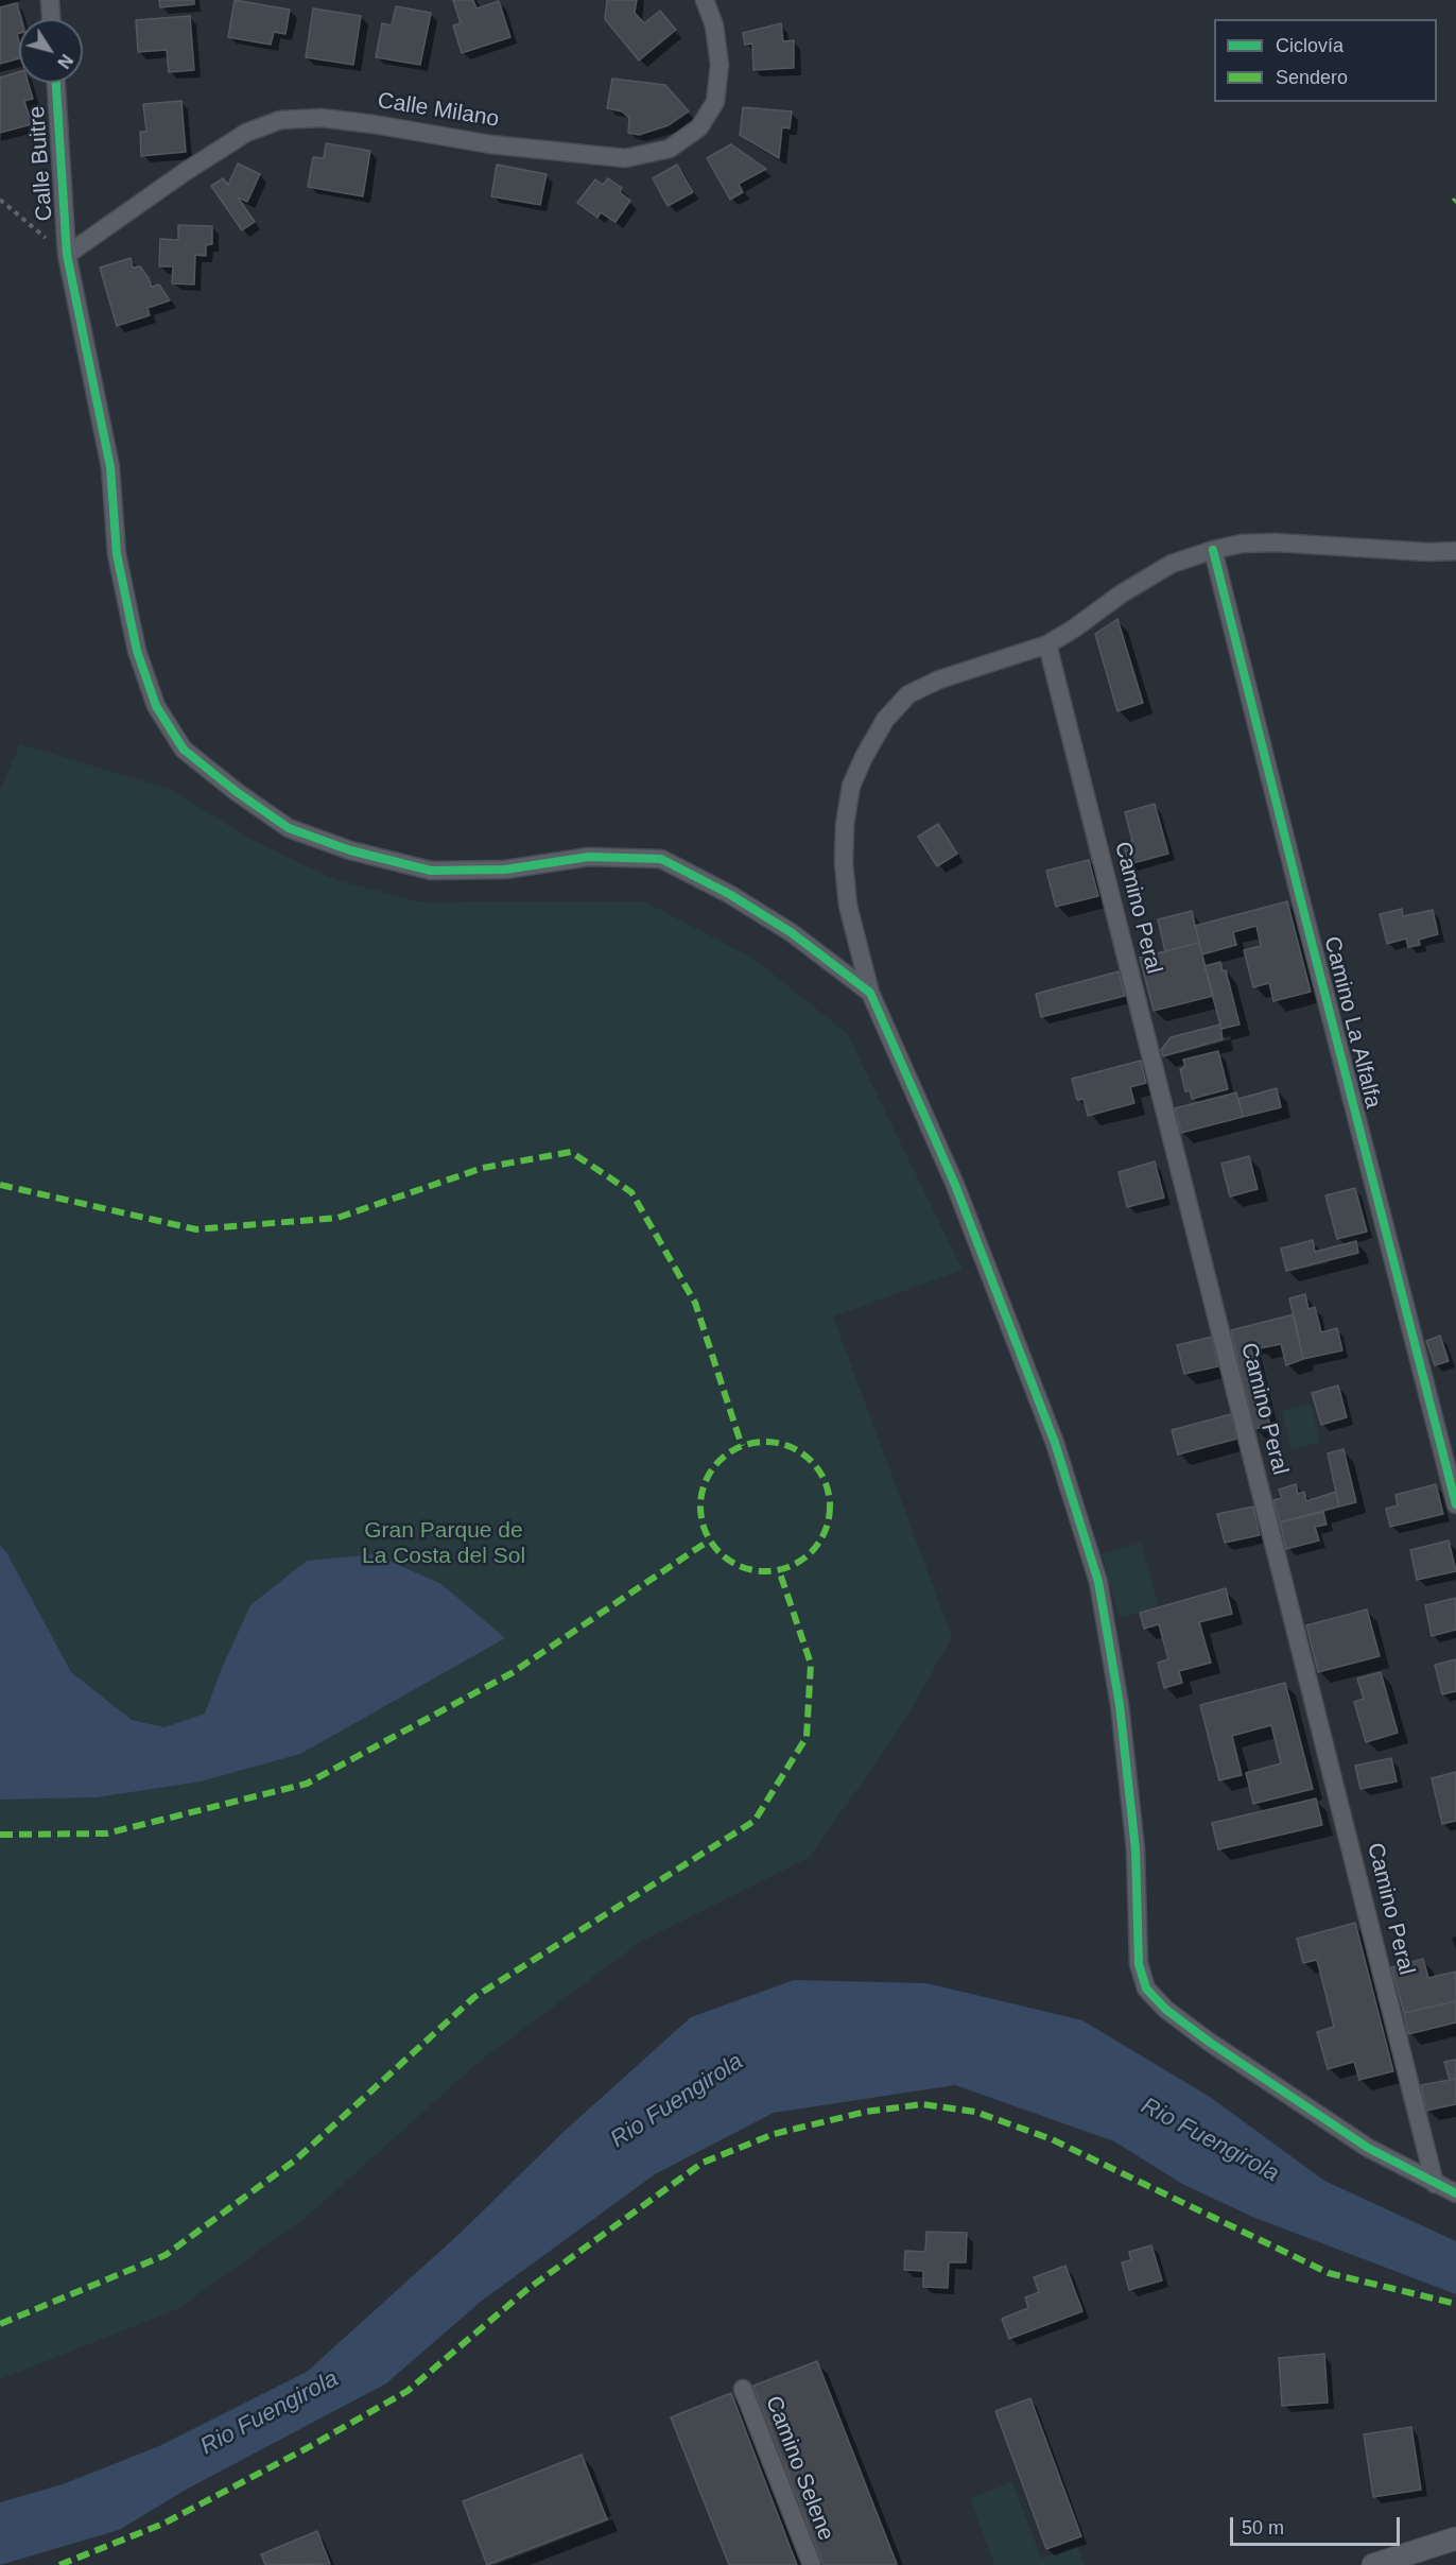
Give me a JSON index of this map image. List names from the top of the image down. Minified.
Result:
{"streets":{"street":["Calle Milano","Calle Buitre","Camino Peral","Camino La Alfalfa","Camino Selene"]},"crossings":[["Calle Milano","Calle Buitre"]],"water":["Rio Fuengirola"],"parks":["Gran Parque de La Costa del Sol"],"legend":["Ciclovía","Sendero"],"scale_bar":"50 m","north":"bottom right"}
